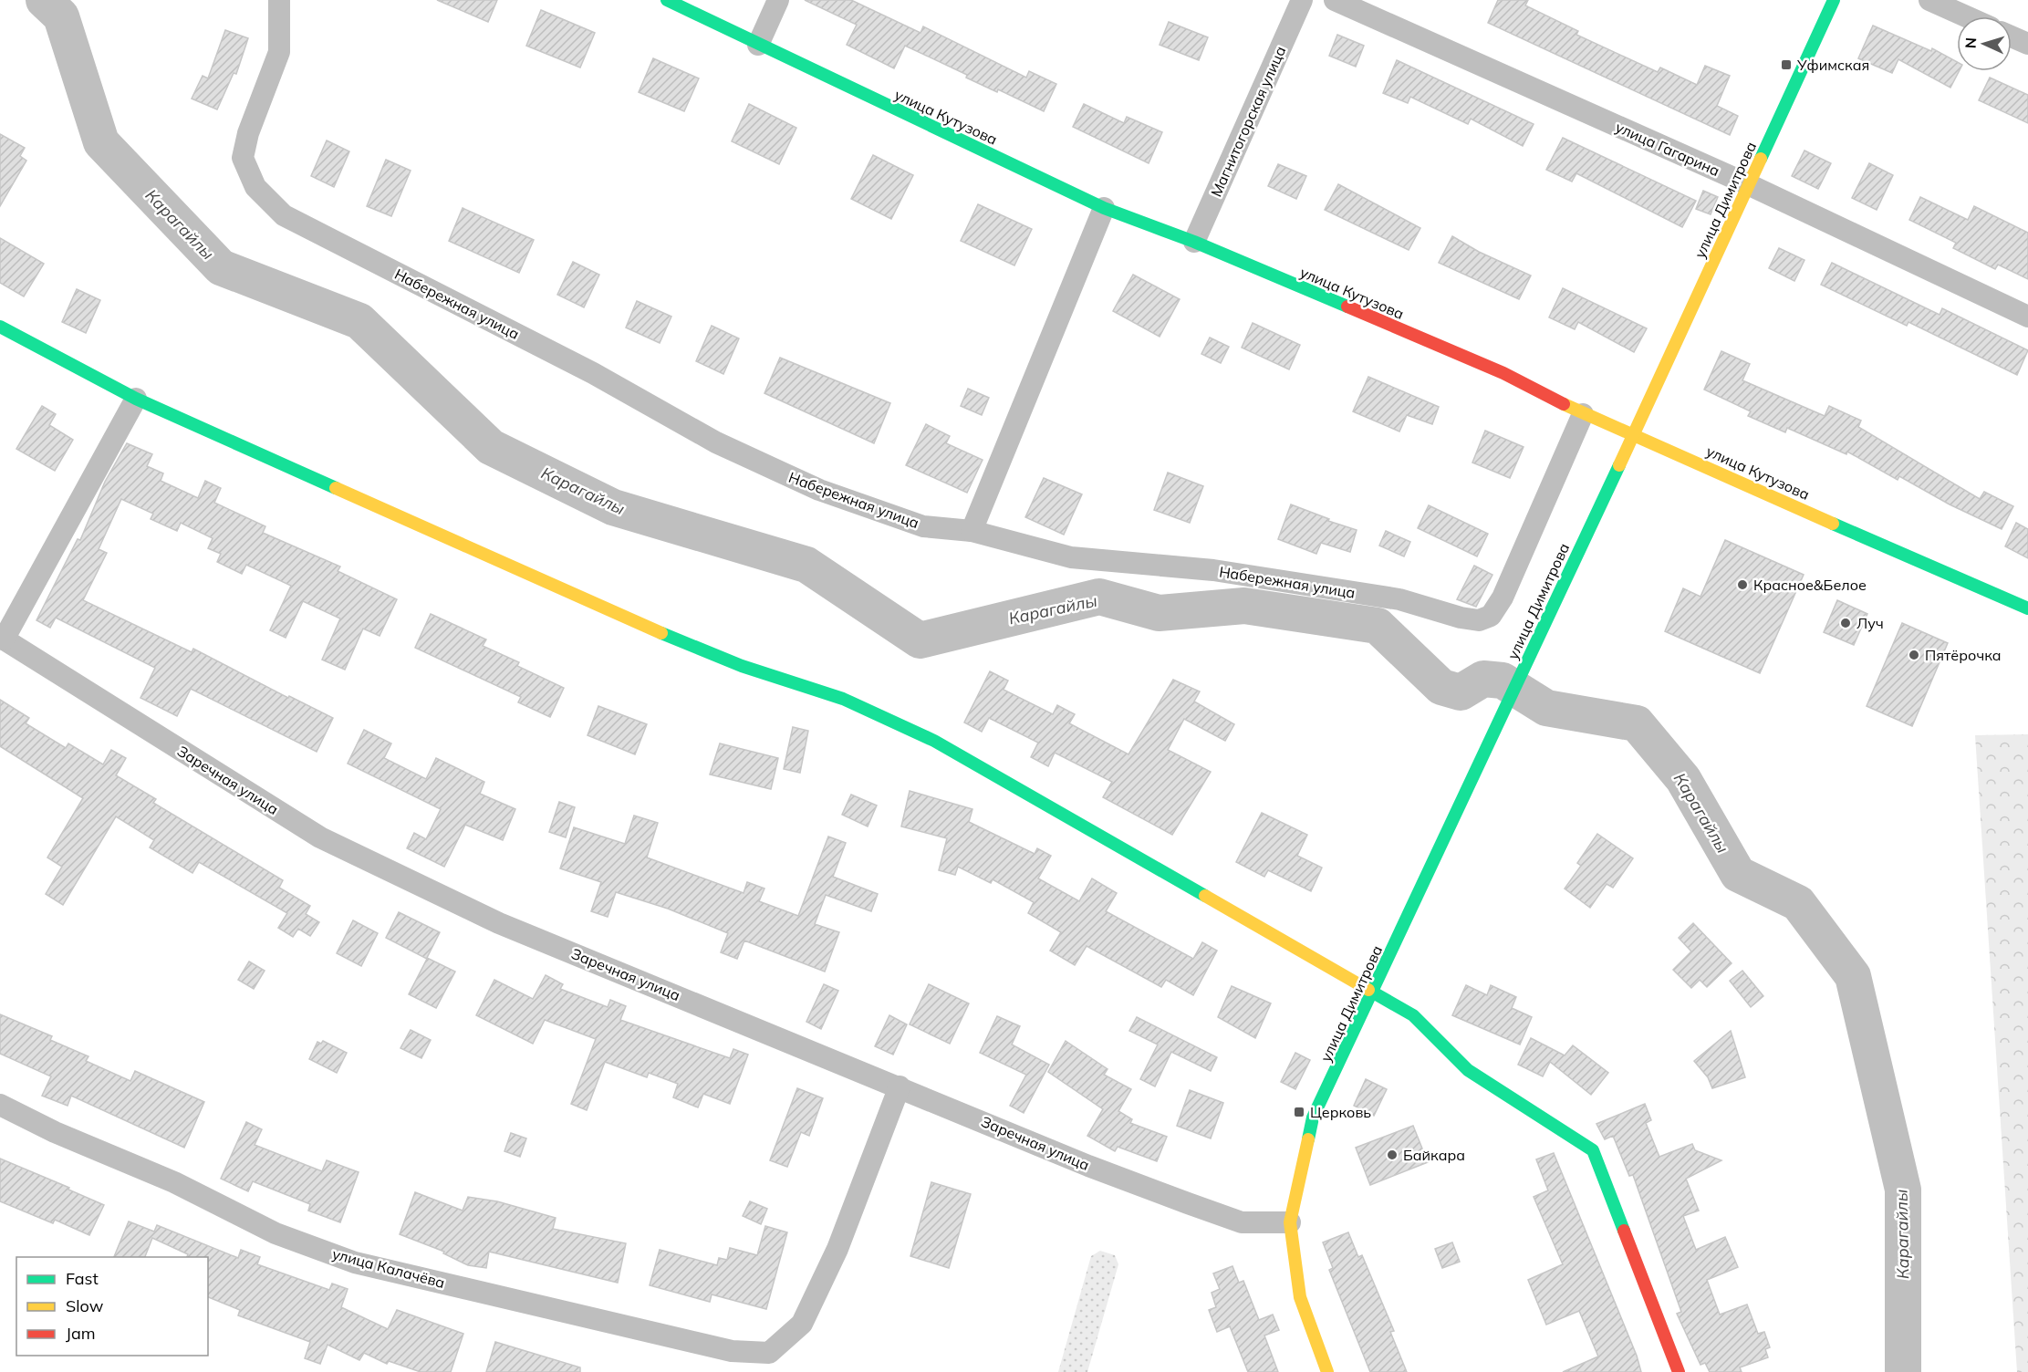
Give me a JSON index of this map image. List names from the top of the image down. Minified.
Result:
{"streets":{"main road":["улица Кутузова","улица Димитрова"],"street":["Магнитогорская улица","улица Гагарина","Набережная улица","Заречная улица","улица Калачёва"]},"crossings":[["улица Кутузова","Магнитогорская улица"],["улица Кутузова","улица Димитрова"],["улица Кутузова","Набережная улица"],["улица Гагарина","улица Димитрова"],["улица Димитрова","Заречная улица"],["Заречная улица","улица Калачёва"]],"water":["Карагайлы"],"places":{"transit":["Уфимская","Церковь"],"other":["Красное&Белое","Луч","Пятёрочка","Байкара"]},"legend":["Fast","Slow","Jam"],"north":"left"}
